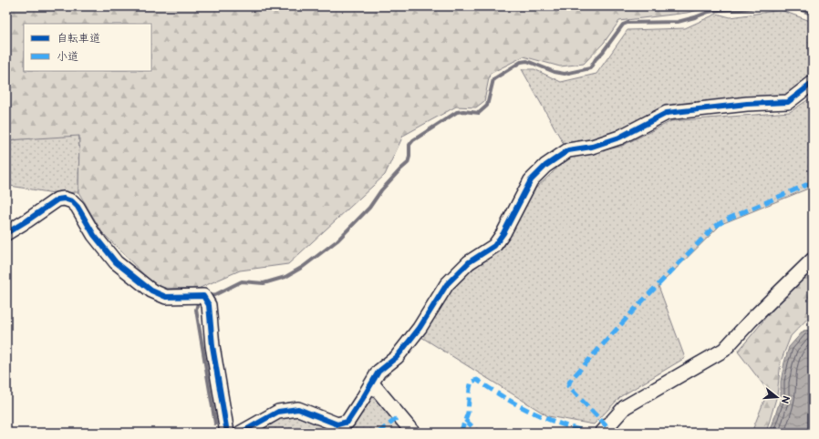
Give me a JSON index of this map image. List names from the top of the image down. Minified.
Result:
{"legend":["自転車道","小道"],"north":"right"}
